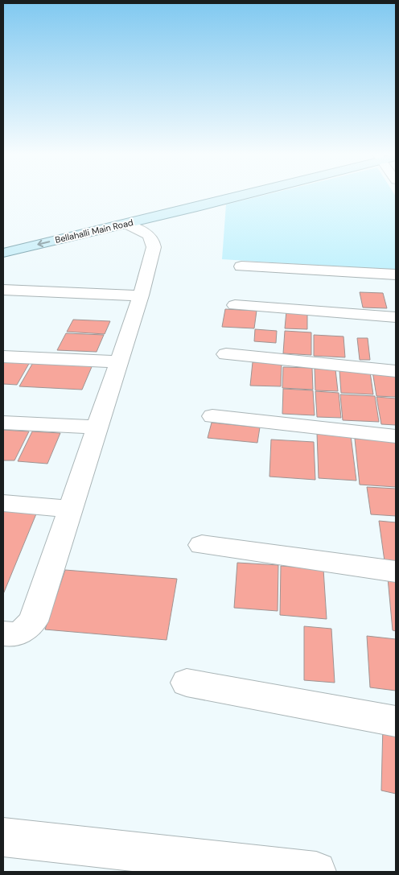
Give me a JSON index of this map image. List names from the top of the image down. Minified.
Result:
{"streets":{"main road":["Bellahalli Main Road"]}}
